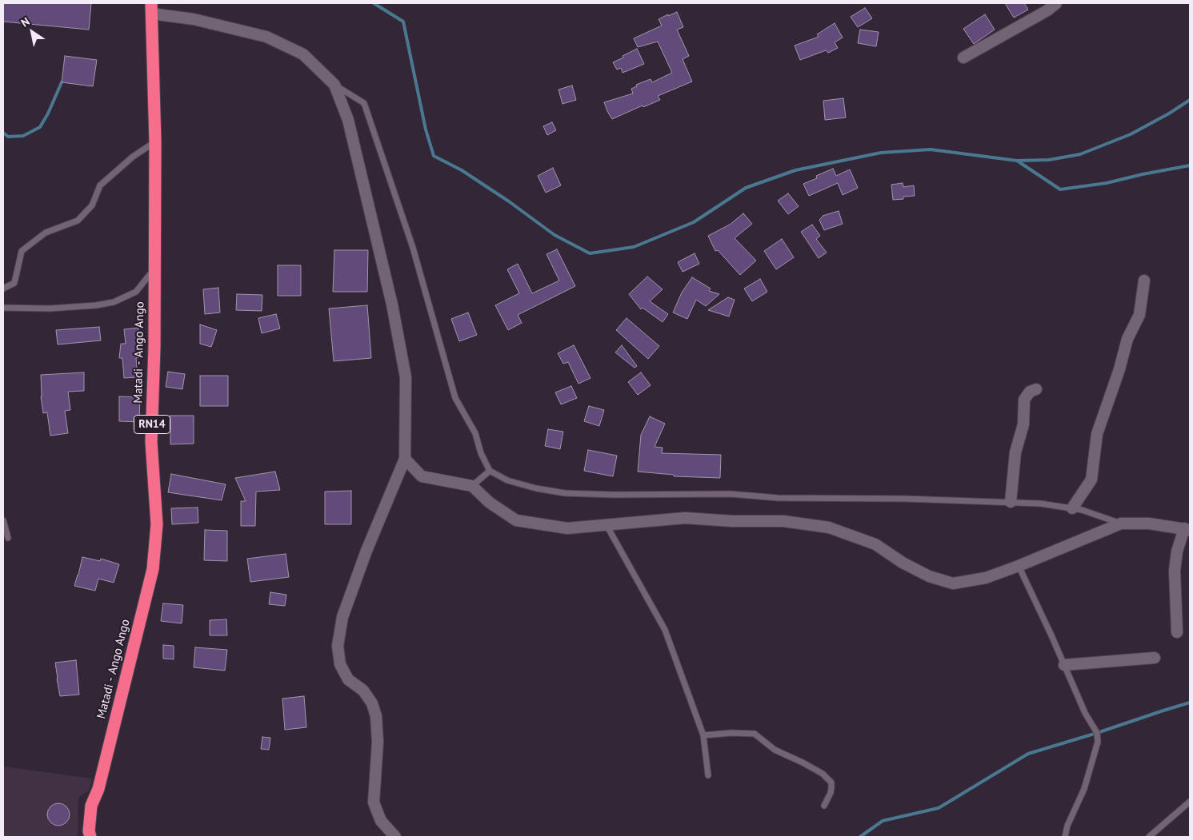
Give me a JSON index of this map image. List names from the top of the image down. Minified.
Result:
{"streets":{"highway":["Matadi - Ango Ango","RN14"]},"north":"top left"}
